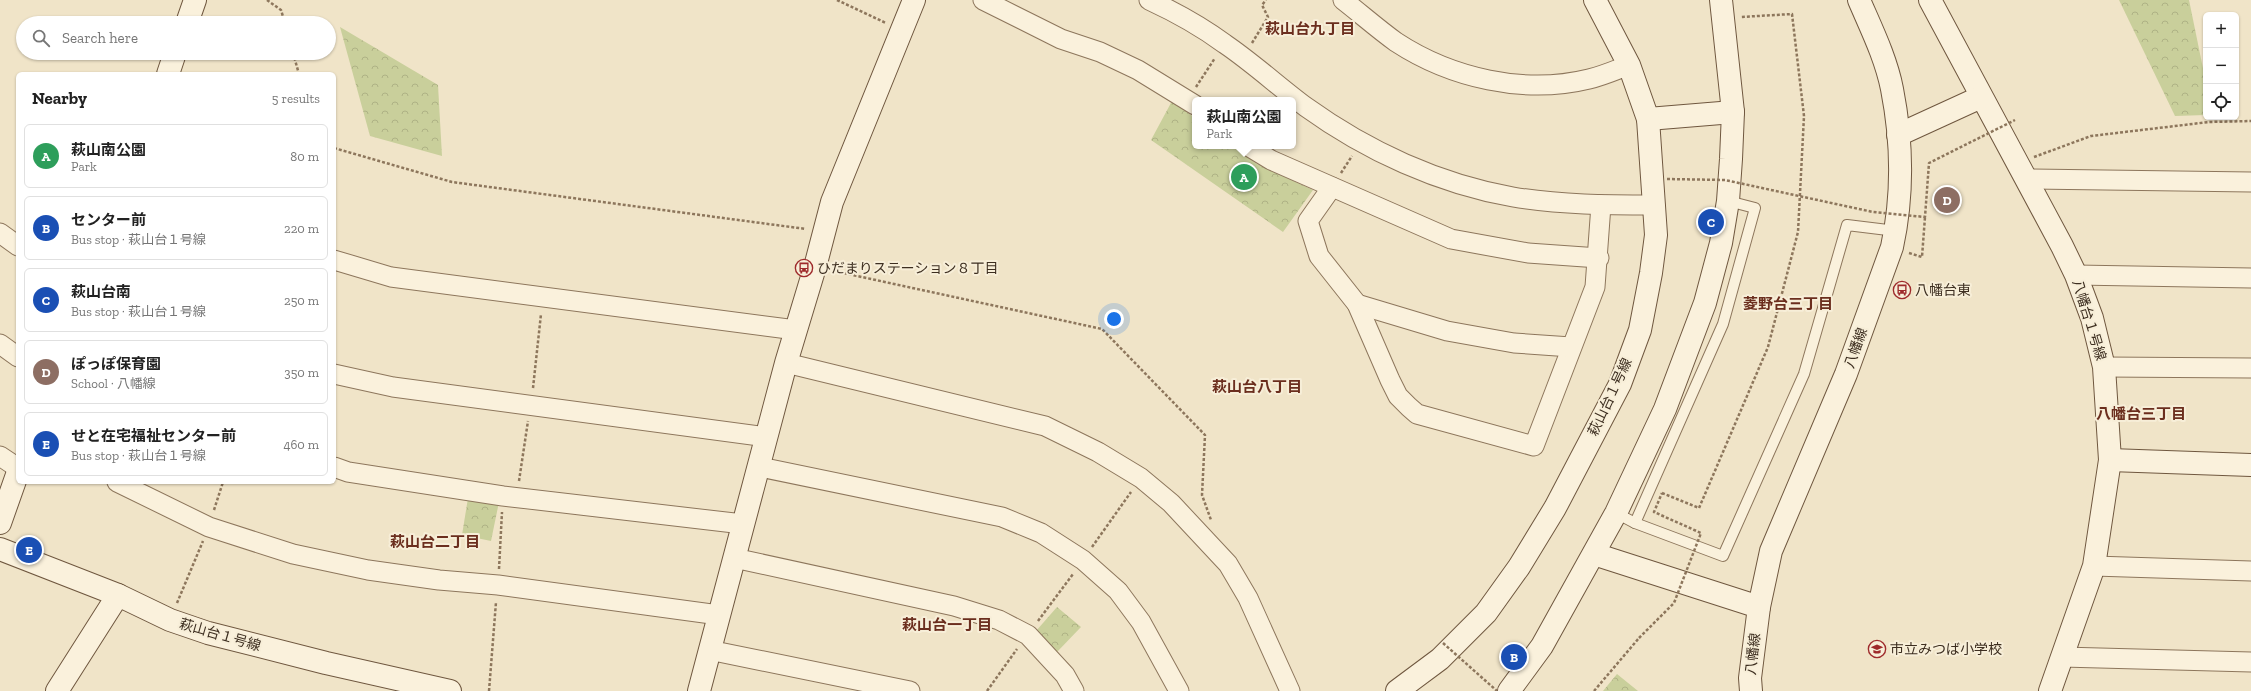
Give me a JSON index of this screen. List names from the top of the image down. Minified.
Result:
{"streets":{"street":["八幡台１号線","八幡線","萩山台１号線"]},"districts":["萩山台九丁目","菱野台三丁目","萩山台八丁目","八幡台三丁目","萩山台二丁目","萩山台一丁目"],"places":{"bus stop":["ひだまりステーション８丁目","八幡台東"],"school or university":["市立みつば小学校"]},"page":{"map_buttons":["+","−"],"search":"Search here","heading":["Nearby","5 results"],"popup":["萩山南公園","Park"],"list":[{"mark":"A","name":"萩山南公園","note":"Park","value":"80 m"},{"mark":"B","name":"センター前","note":"Bus stop · 萩山台１号線","value":"220 m"},{"mark":"C","name":"萩山台南","note":"Bus stop · 萩山台１号線","value":"250 m"},{"mark":"D","name":"ぽっぽ保育園","note":"School · 八幡線","value":"350 m"},{"mark":"E","name":"せと在宅福祉センター前","note":"Bus stop · 萩山台１号線","value":"460 m"}],"pins":["A","D","C","E","B"]}}
